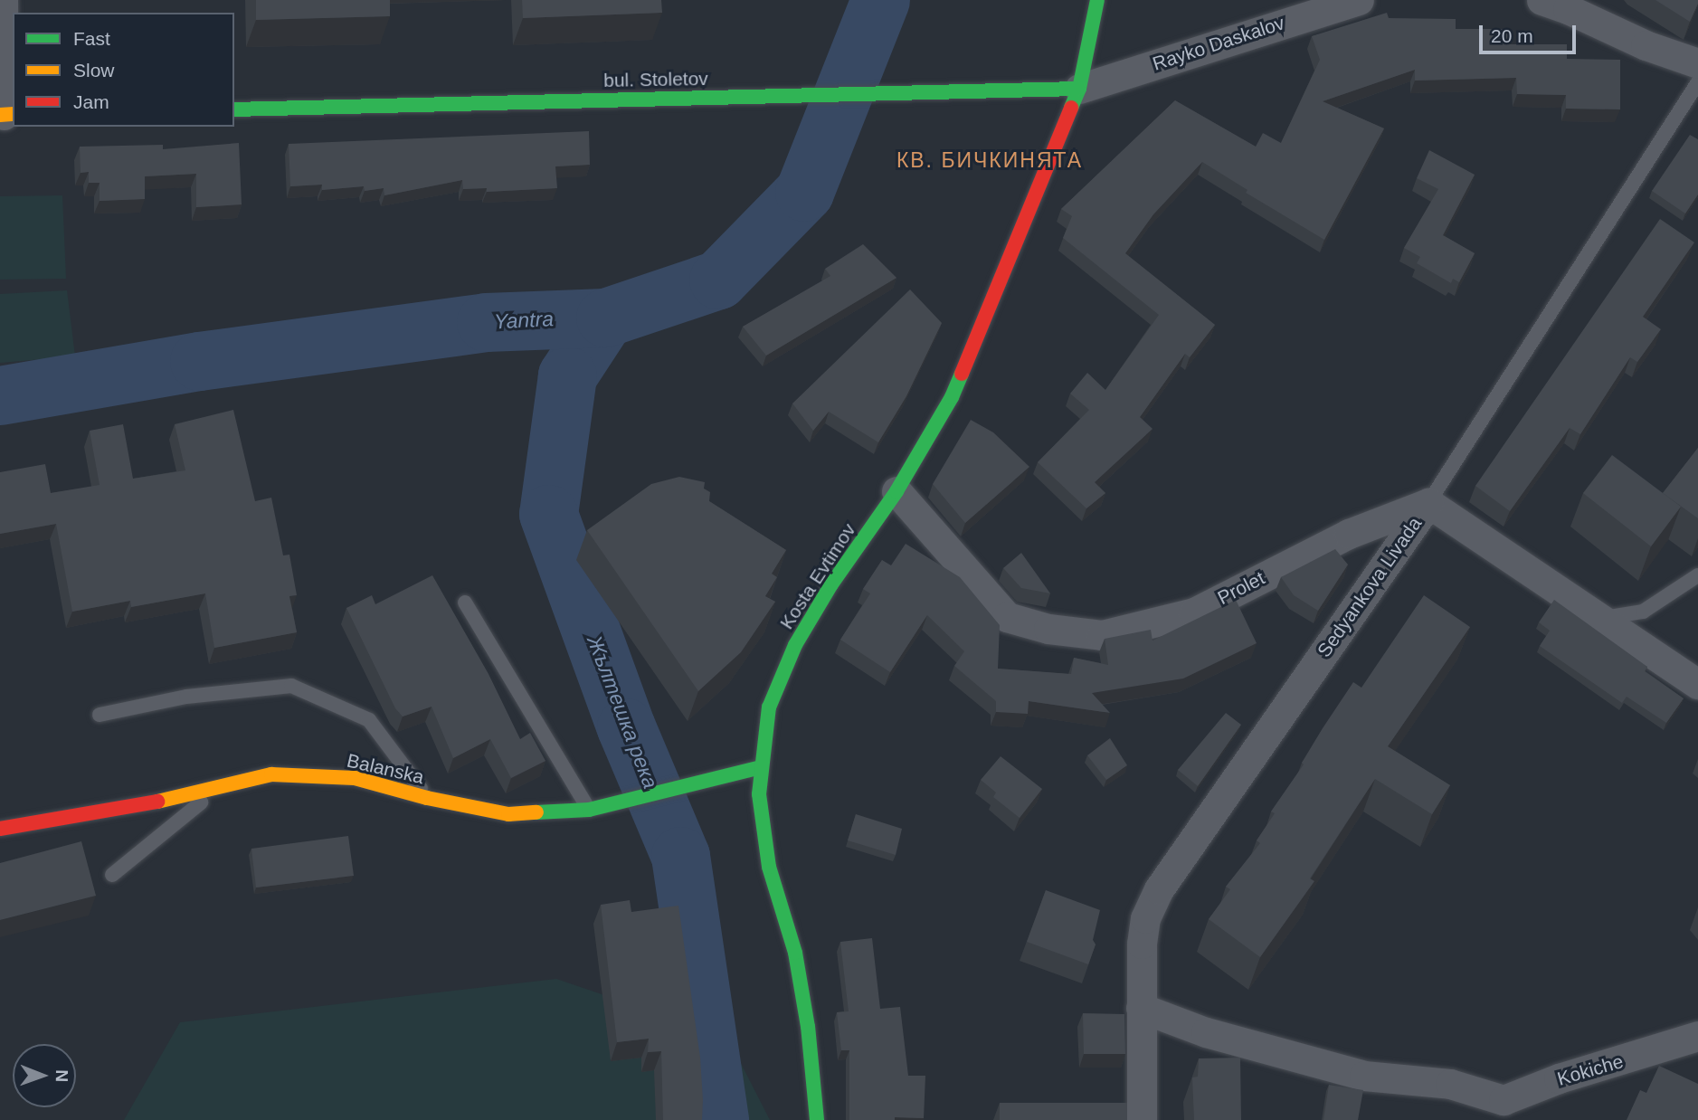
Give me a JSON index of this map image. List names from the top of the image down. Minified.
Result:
{"streets":{"main road":["bul. Stoletov","Kosta Evtimov","Balanska"],"street":["Rayko Daskalov","Sedyankova Livada","Prolet","Kokiche"]},"crossings":[["Rayko Daskalov","bul. Stoletov"],["Rayko Daskalov","Kosta Evtimov"],["bul. Stoletov","Kosta Evtimov"],["Kosta Evtimov","Prolet"],["Kosta Evtimov","Balanska"],["Sedyankova Livada","Prolet"]],"districts":["КВ. БИЧКИНЯТА"],"water":["Yantra","Жълтешка река"],"legend":["Fast","Slow","Jam"],"scale_bar":"20 m","north":"right"}
